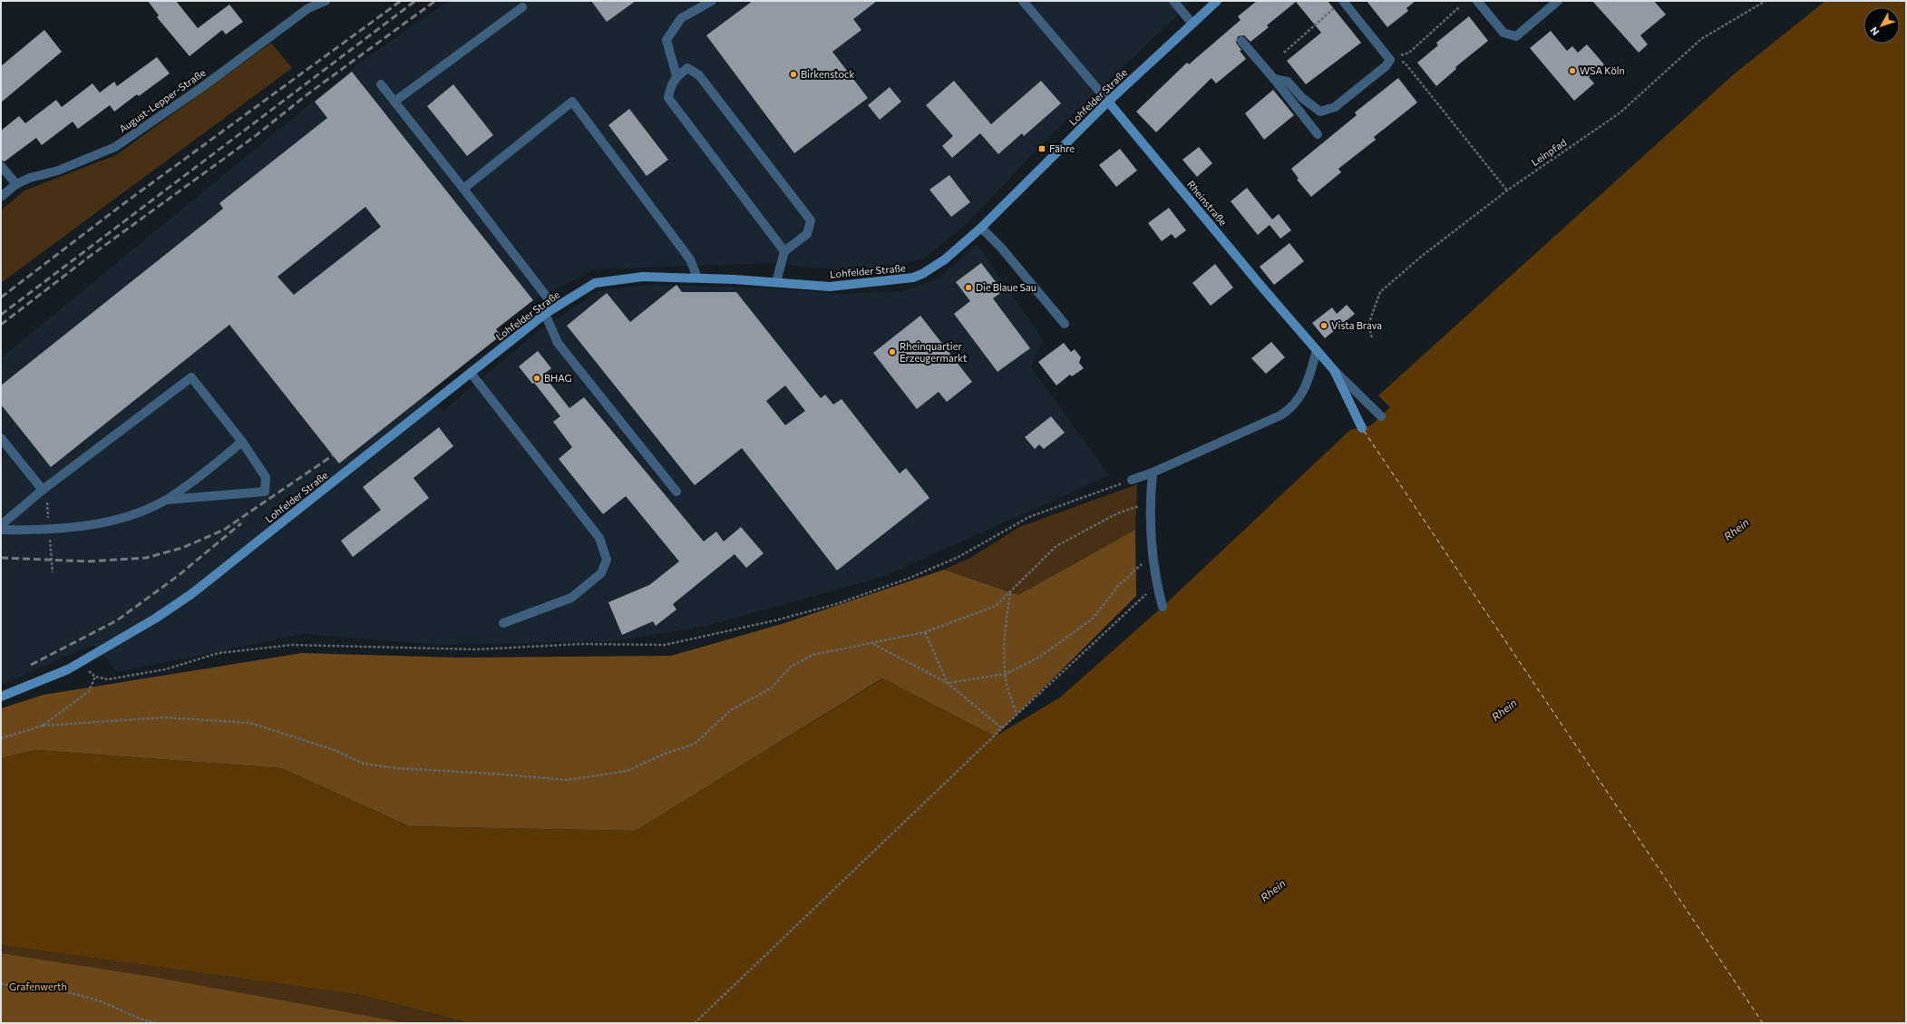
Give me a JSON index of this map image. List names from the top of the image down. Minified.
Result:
{"streets":{"street":["Lohfelder Straße","August-Lepper-Straße","Rheinstraße"],"path":["Leinpfad"]},"crossings":[["Lohfelder Straße","Rheinstraße"]],"water":["Rhein"],"parks":["Grafenwerth"],"places":{"other":["WSA Köln","Birkenstock","Die Blaue Sau","Vista Brava","Rheinquartier Erzeugermarkt","BHAG"],"transit":["Fähre"]},"north":"bottom left"}
